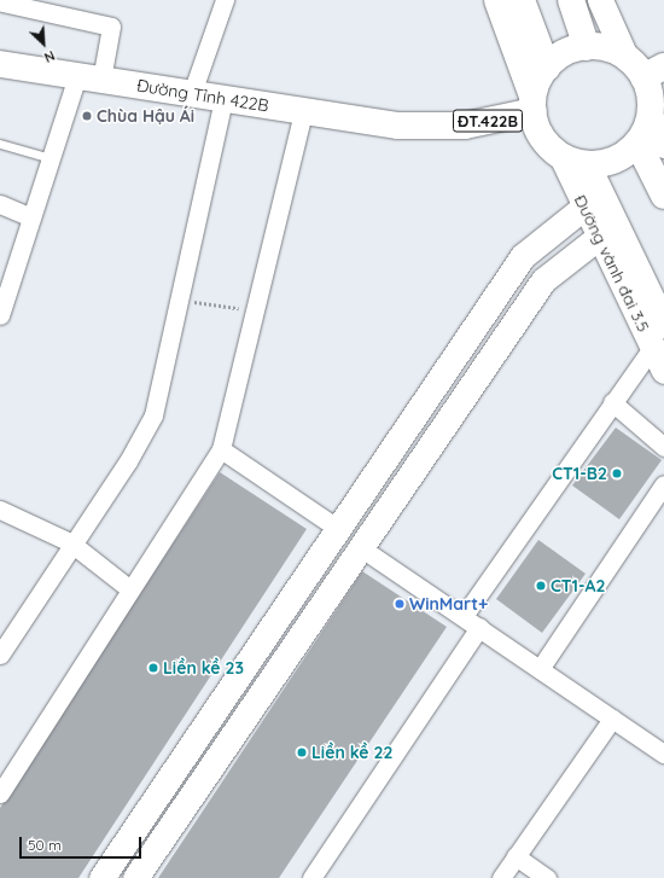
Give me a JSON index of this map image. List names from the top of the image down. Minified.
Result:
{"streets":{"main road":["Đường Tỉnh 422B","ĐT.422B","Đường vành đai 3.5"]},"crossings":[["Đường Tỉnh 422B","Đường vành đai 3.5"]],"places":["Chùa Hậu Ái","CT1-B2","CT1-A2","WinMart+","Liền kề 23","Liền kề 22"],"scale_bar":"50 m","north":"bottom right"}
